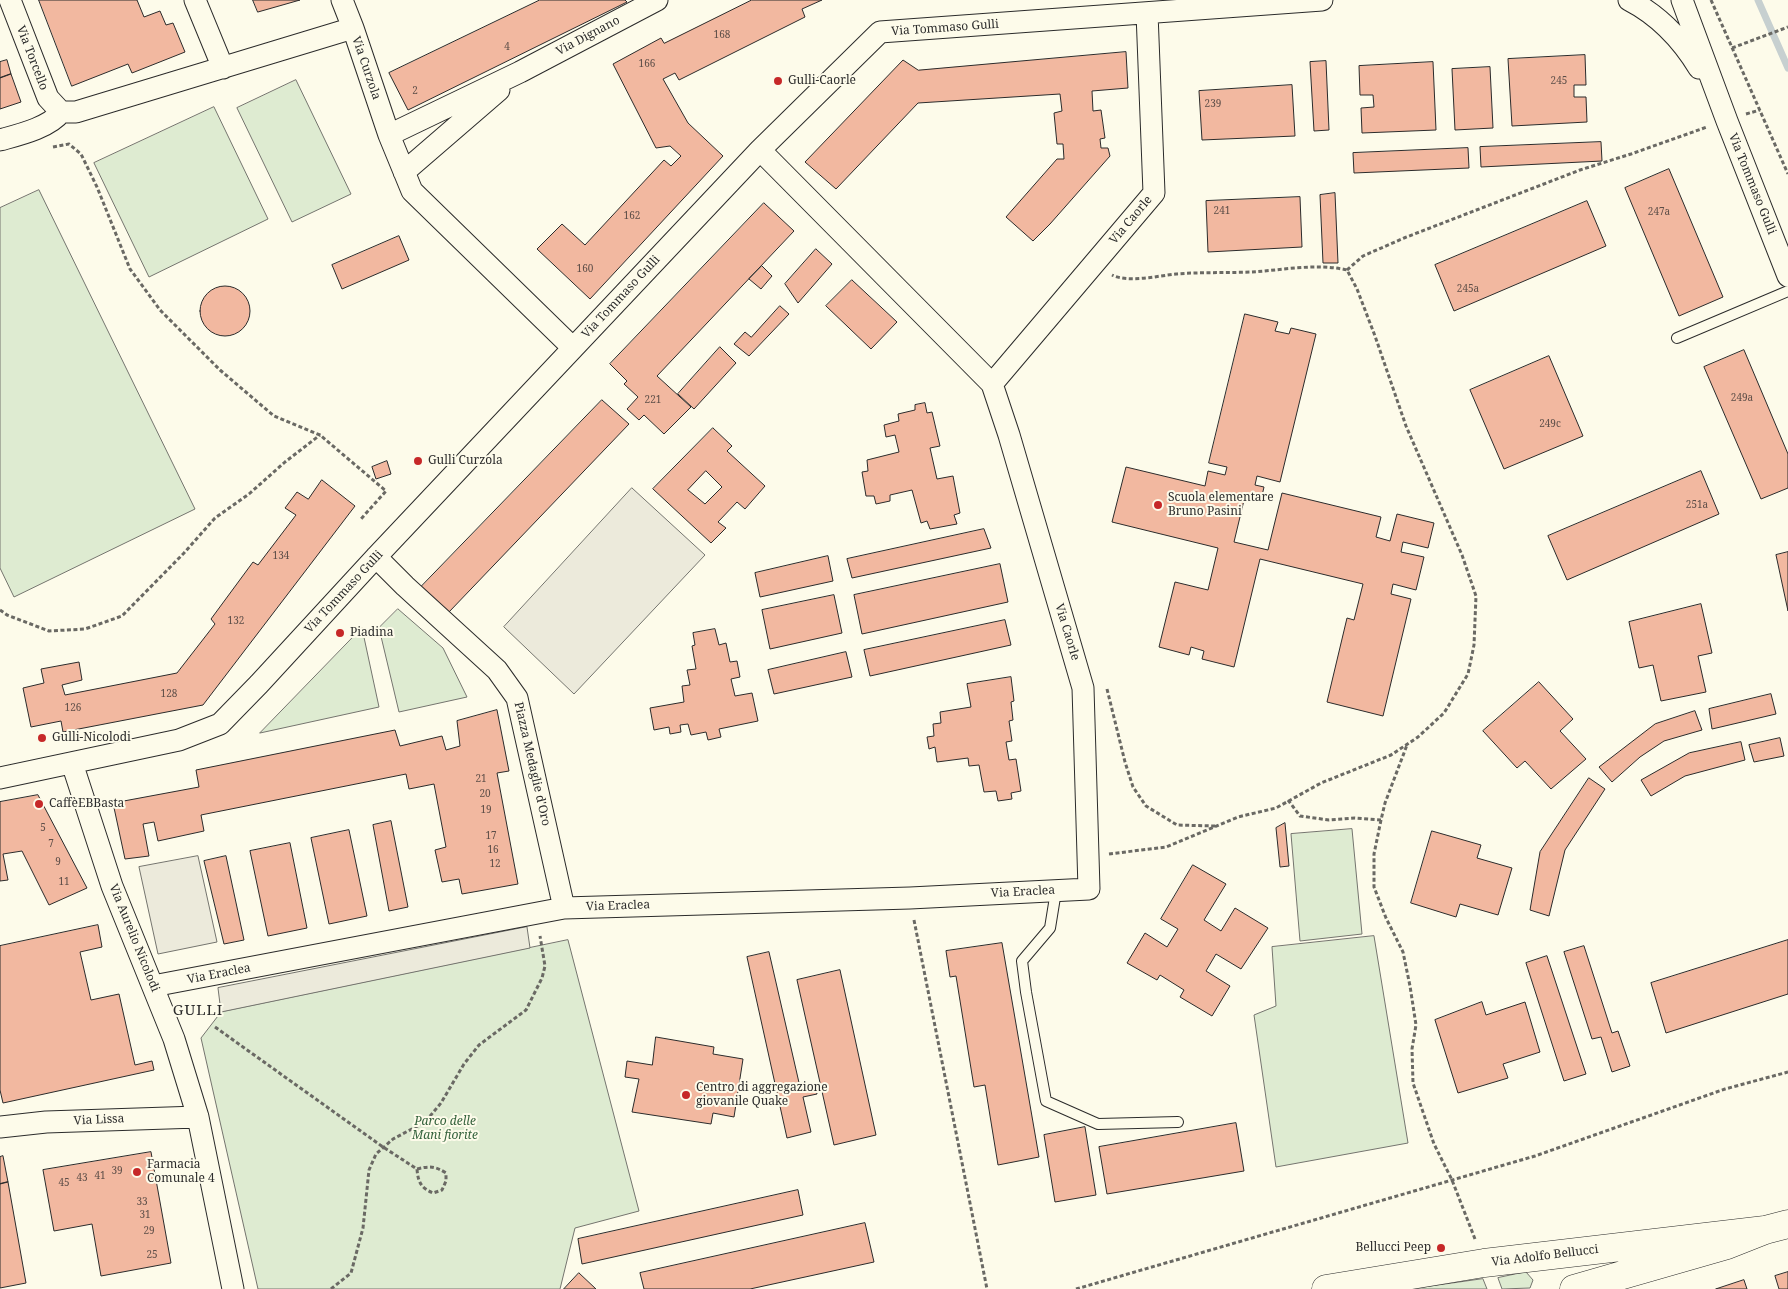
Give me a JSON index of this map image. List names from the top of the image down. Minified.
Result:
{"streets":{"street":["Via Tommaso Gulli","Via Dignano","Via Torcello","Via Curzola","Via Caorle","Piazza Medaglie d'Oro","Via Eraclea","Via Aurelio Nicolodi","Via Lissa","Via Adolfo Bellucci"]},"crossings":[["Via Tommaso Gulli","Via Curzola"],["Via Tommaso Gulli","Via Caorle"],["Via Tommaso Gulli","Piazza Medaglie d'Oro"],["Via Tommaso Gulli","Via Aurelio Nicolodi"],["Via Dignano","Via Curzola"],["Via Torcello","Via Curzola"],["Via Caorle","Via Eraclea"],["Piazza Medaglie d'Oro","Via Eraclea"],["Via Eraclea","Via Aurelio Nicolodi"],["Via Aurelio Nicolodi","Via Lissa"]],"districts":["GULLI"],"parks":["Parco delle Mani fiorite"],"places":["Gulli-Caorle","Gulli Curzola","Scuola elementare Bruno Pasini","Piadina","Gulli-Nicolodi","CaffèEBBasta","Centro di aggregazione giovanile Quake","Farmacia Comunale 4","Bellucci Peep"],"house_numbers":["168","4","166","245","2","239","241","247a","162","160","245a","249a","221","249c","251a","134","132","128","126","21","20","19","5","17","7","16","9","12","11","39","41","43","45","33","31","29","25"]}
